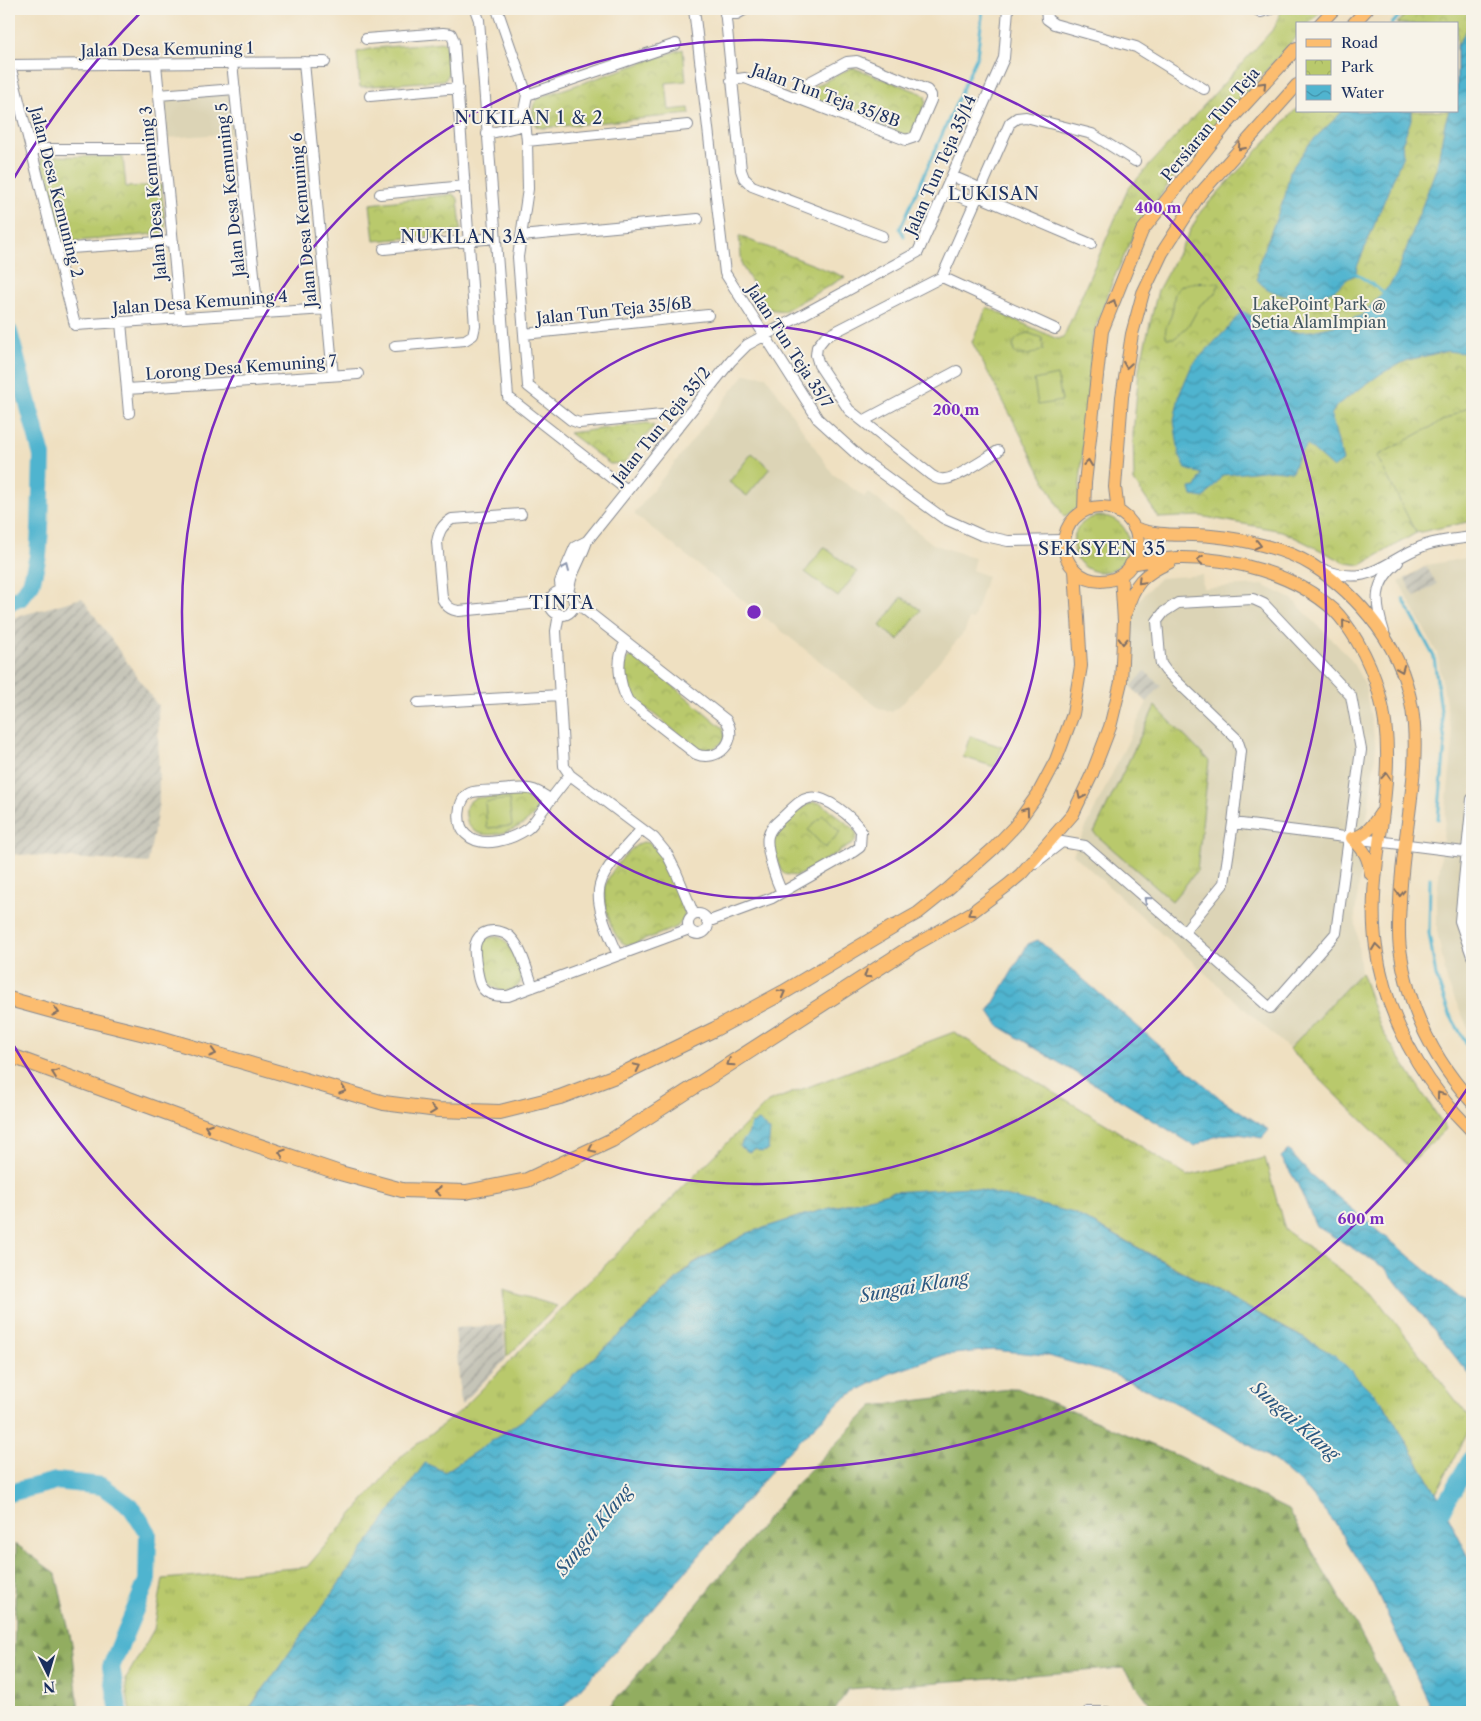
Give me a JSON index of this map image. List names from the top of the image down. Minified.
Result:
{"streets":{"main road":["Persiaran Tun Teja"],"street":["Jalan Desa Kemuning 1","Jalan Tun Teja 35/8B","Jalan Tun Teja 35/14","Jalan Desa Kemuning 5","Jalan Desa Kemuning 2","Jalan Desa Kemuning 3","Jalan Desa Kemuning 6","Jalan Desa Kemuning 4","Jalan Tun Teja 35/6B","Jalan Tun Teja 35/7","Lorong Desa Kemuning 7","Jalan Tun Teja 35/2"]},"crossings":[["Jalan Desa Kemuning 1","Jalan Desa Kemuning 5"],["Jalan Desa Kemuning 1","Jalan Desa Kemuning 2"],["Jalan Desa Kemuning 1","Jalan Desa Kemuning 3"],["Jalan Desa Kemuning 1","Jalan Desa Kemuning 6"],["Persiaran Tun Teja","Jalan Tun Teja 35/7"],["Jalan Tun Teja 35/14","Jalan Tun Teja 35/7"],["Jalan Tun Teja 35/14","Jalan Tun Teja 35/2"],["Jalan Desa Kemuning 5","Jalan Desa Kemuning 4"],["Jalan Desa Kemuning 2","Jalan Desa Kemuning 4"],["Jalan Desa Kemuning 3","Jalan Desa Kemuning 4"],["Jalan Desa Kemuning 6","Jalan Desa Kemuning 4"],["Jalan Desa Kemuning 6","Lorong Desa Kemuning 7"],["Jalan Tun Teja 35/7","Jalan Tun Teja 35/2"]],"districts":["NUKILAN 1 & 2","LUKISAN","NUKILAN 3A","SEKSYEN 35","TINTA"],"water":["Sungai Klang"],"parks":["LakePoint Park @ Setia AlamImpian"],"legend":["Road","Park","Water"],"north":"bottom","rings":["400 m","200 m","600 m"]}
